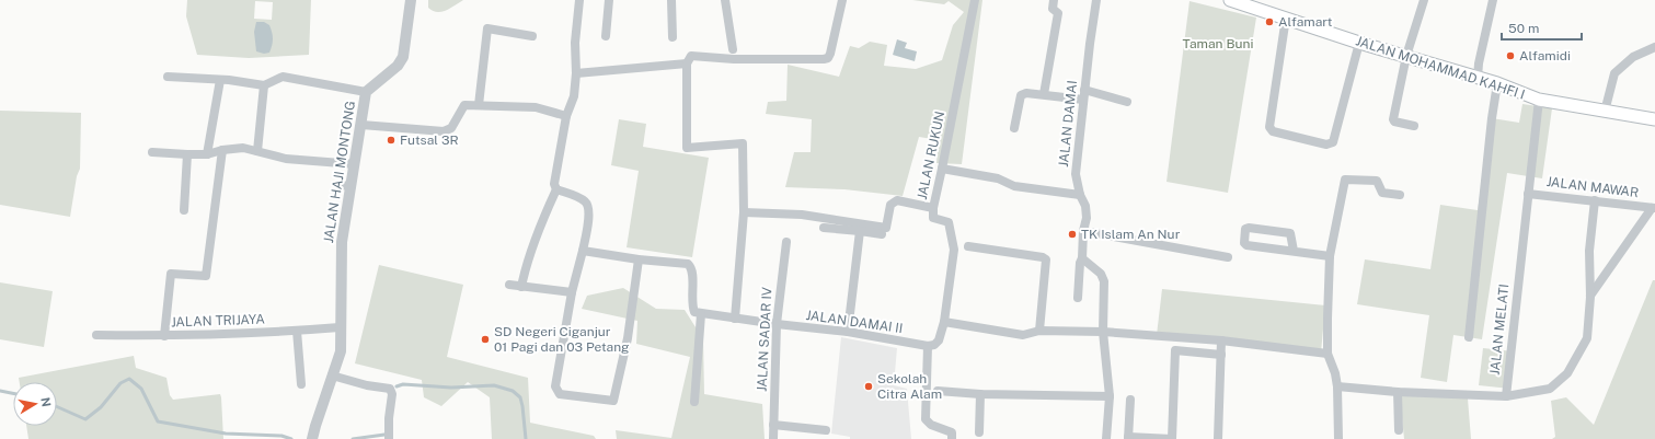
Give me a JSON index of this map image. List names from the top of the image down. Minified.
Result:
{"streets":{"main road":["JALAN MOHAMMAD KAHFI I"],"street":["JALAN DAMAI","JALAN RUKUN","JALAN HAJI MONTONG","JALAN MAWAR","JALAN TRIJAYA","JALAN DAMAI II","JALAN MELATI","JALAN SADAR IV"]},"crossings":[["JALAN MOHAMMAD KAHFI I","JALAN MELATI"],["JALAN RUKUN","JALAN DAMAI II"],["JALAN HAJI MONTONG","JALAN TRIJAYA"],["JALAN MAWAR","JALAN MELATI"],["JALAN DAMAI II","JALAN SADAR IV"]],"parks":["Taman Buni"],"places":["Alfamart","Alfamidi","Futsal 3R","TK Islam An Nur","SD Negeri Ciganjur 01 Pagi dan 03 Petang","Sekolah Citra Alam"],"scale_bar":"50 m","north":"right"}
